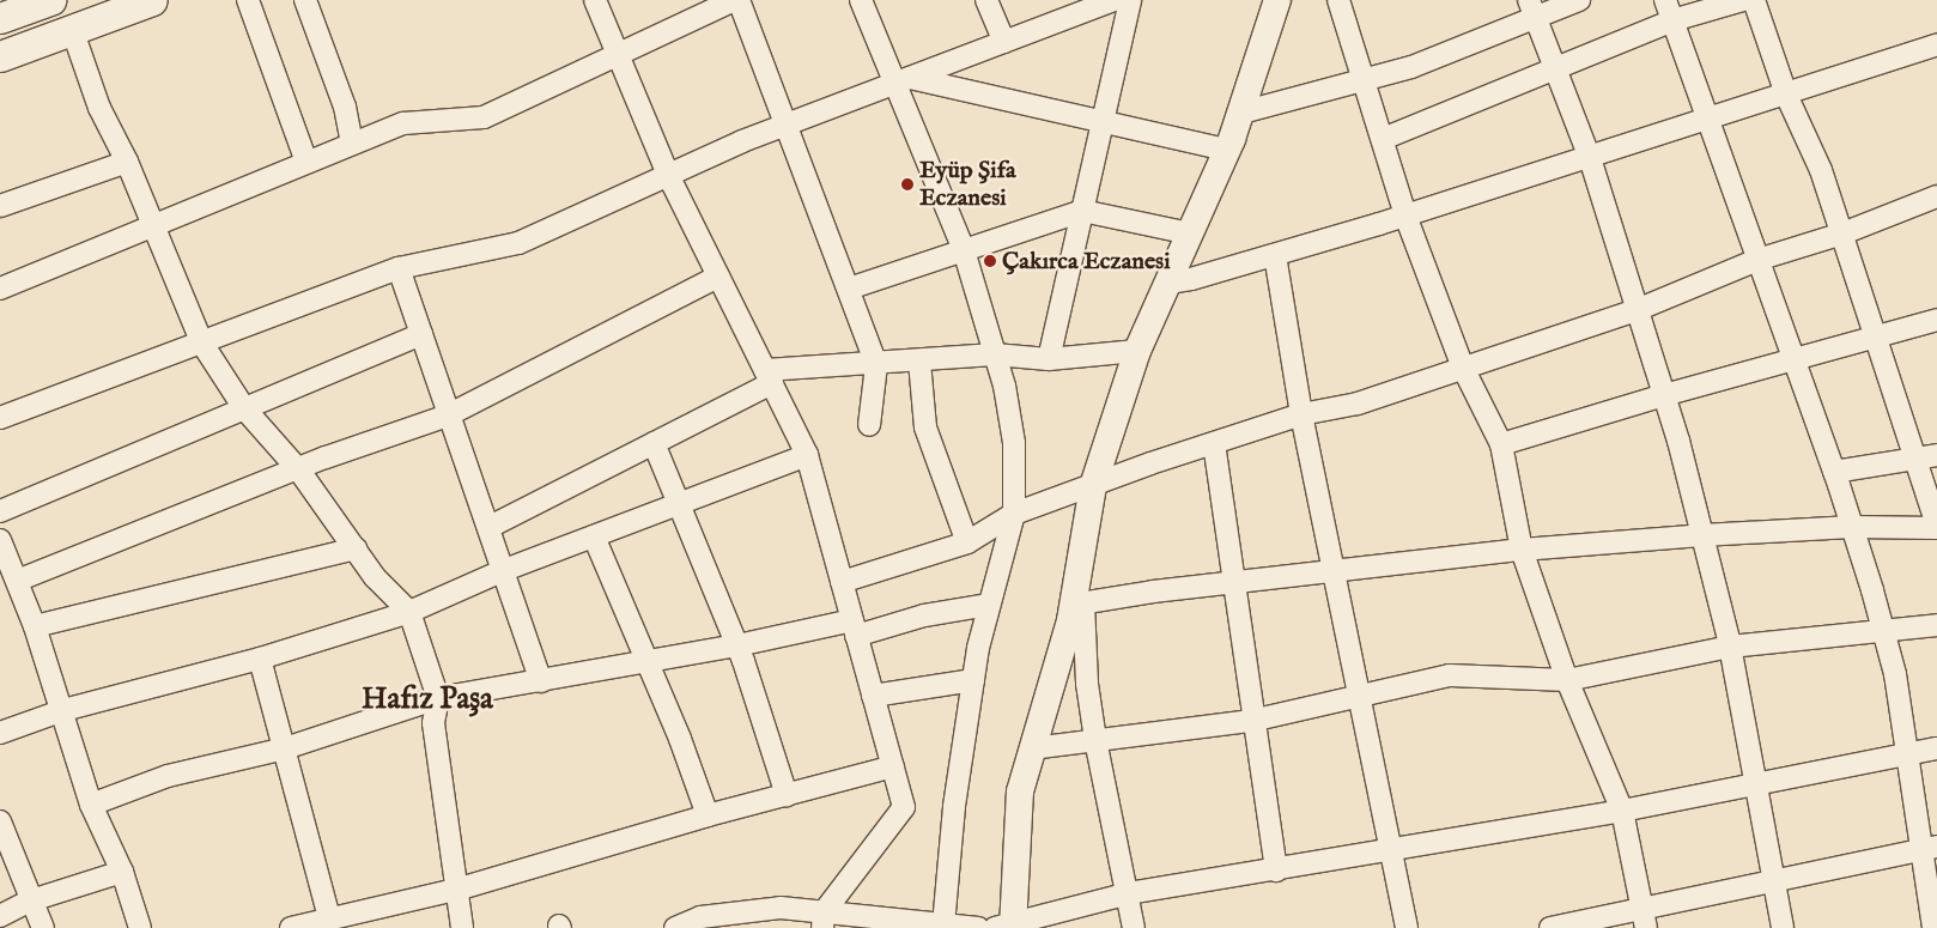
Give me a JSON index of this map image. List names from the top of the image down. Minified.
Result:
{"districts":["Hafız Paşa"],"places":["Eyüp Şifa Eczanesi","Çakırca Eczanesi"]}
